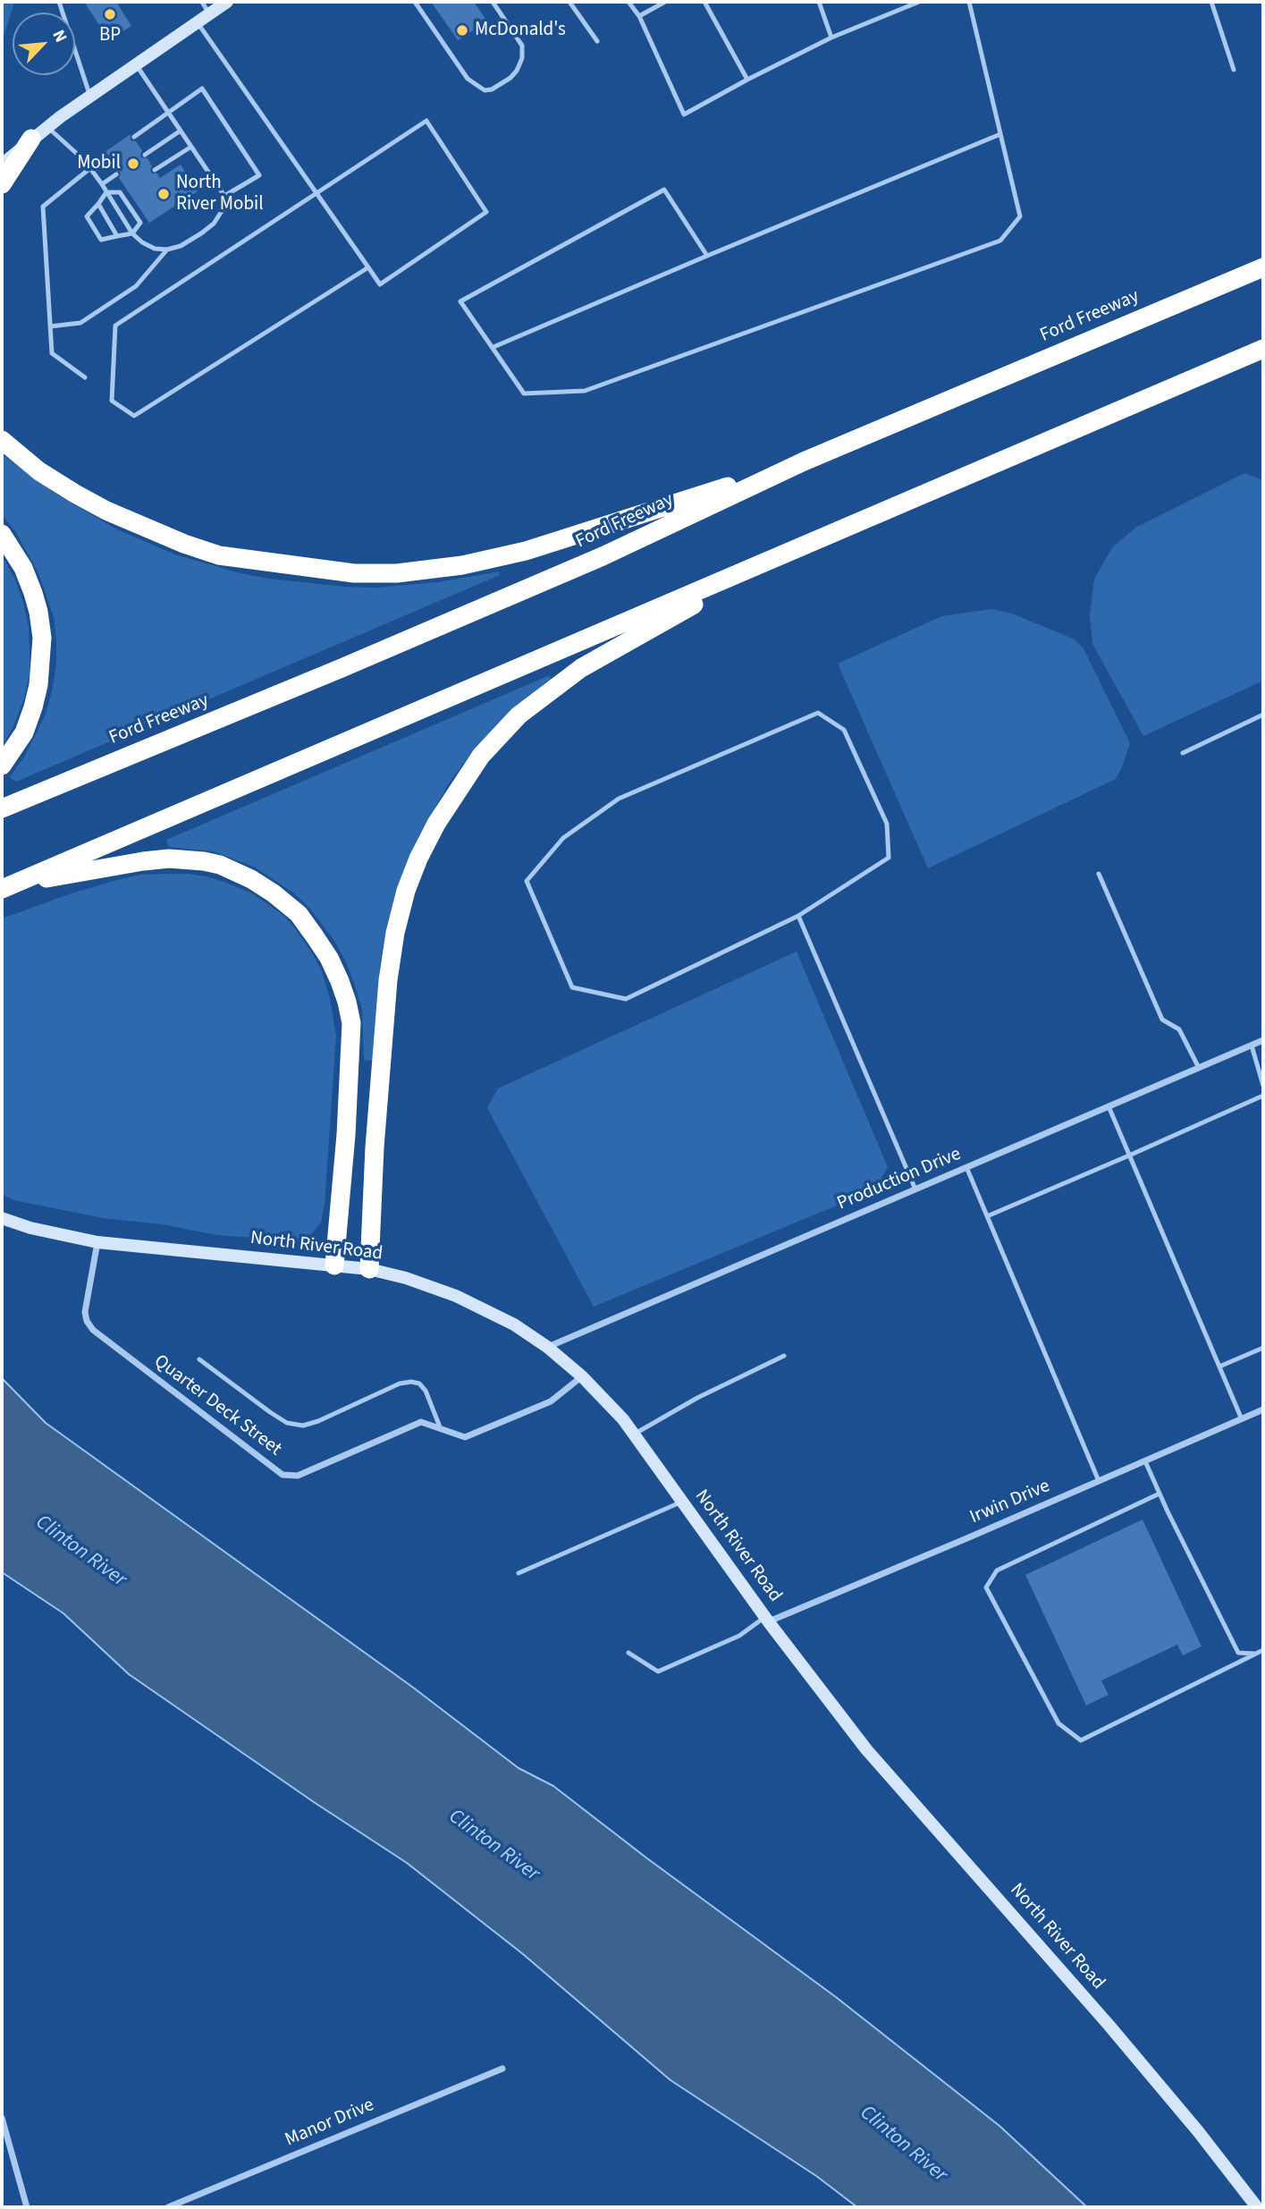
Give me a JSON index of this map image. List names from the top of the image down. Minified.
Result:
{"streets":{"highway":["Ford Freeway"],"street":["Production Drive","North River Road","Quarter Deck Street","Irwin Drive","Manor Drive"]},"crossings":[["Production Drive","North River Road"],["North River Road","Quarter Deck Street"],["North River Road","Irwin Drive"]],"water":["Clinton River"],"places":["BP","McDonald's","Mobil","North River Mobil"],"north":"top right"}
